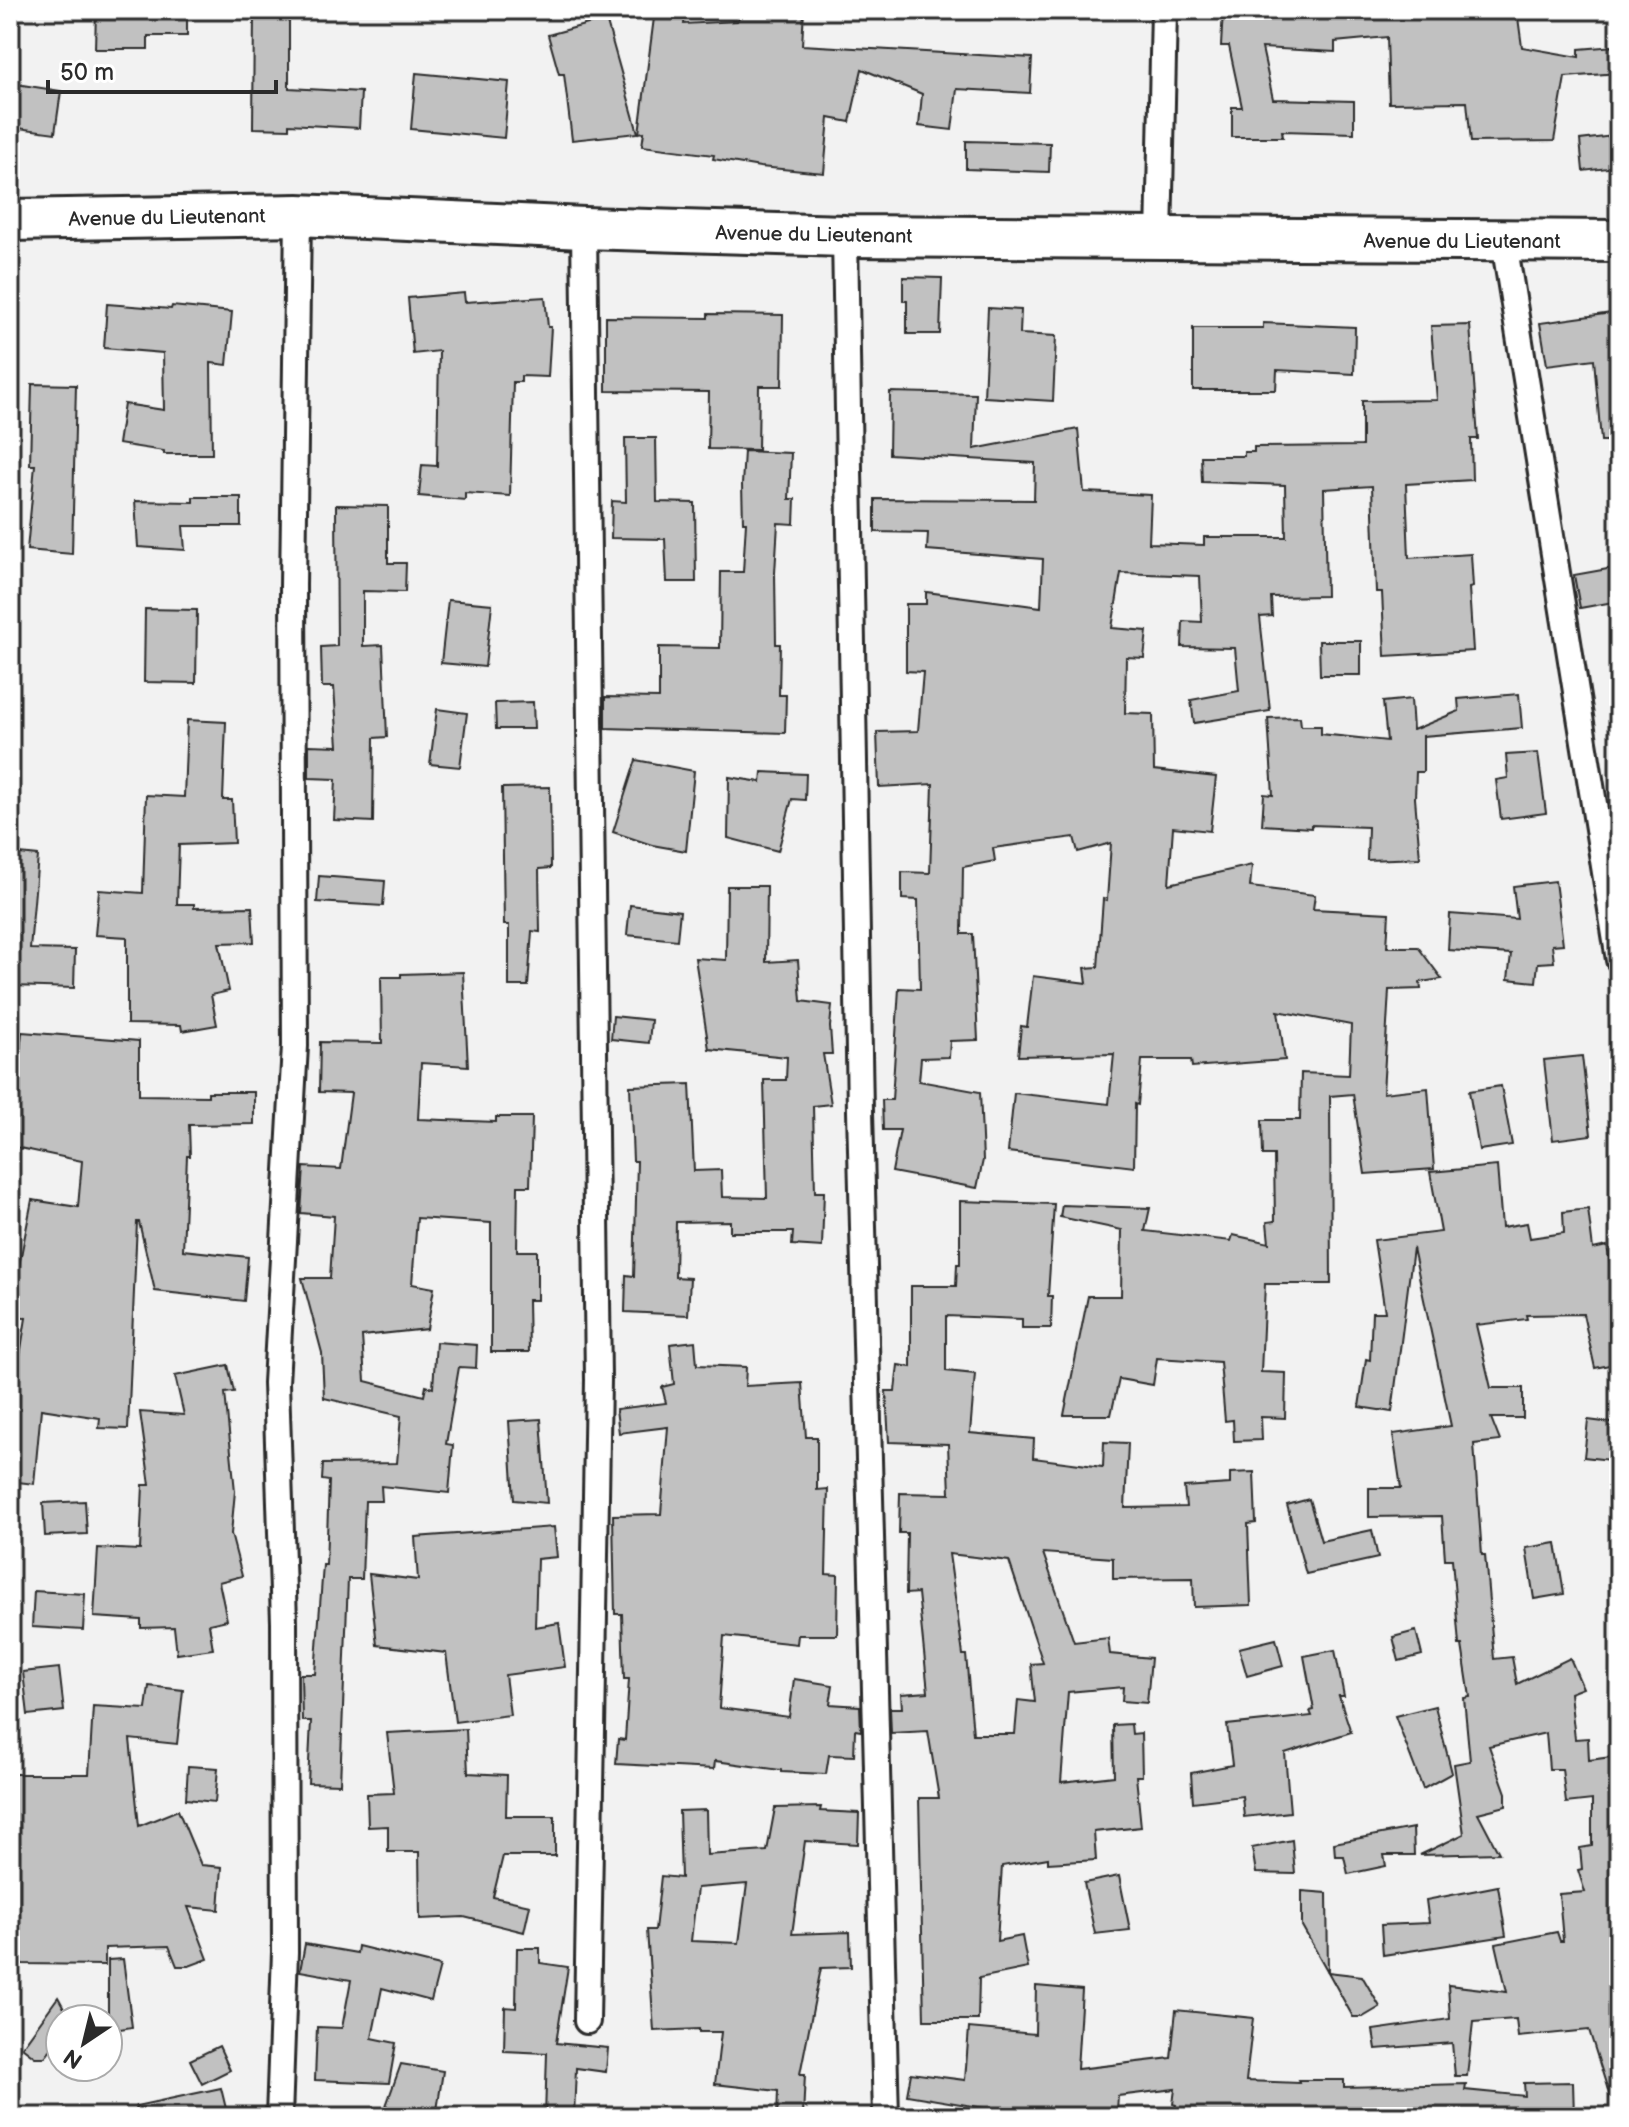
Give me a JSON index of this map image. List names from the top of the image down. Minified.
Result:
{"streets":{"main road":["Avenue du Lieutenant"]},"scale_bar":"50 m","north":"bottom left"}
